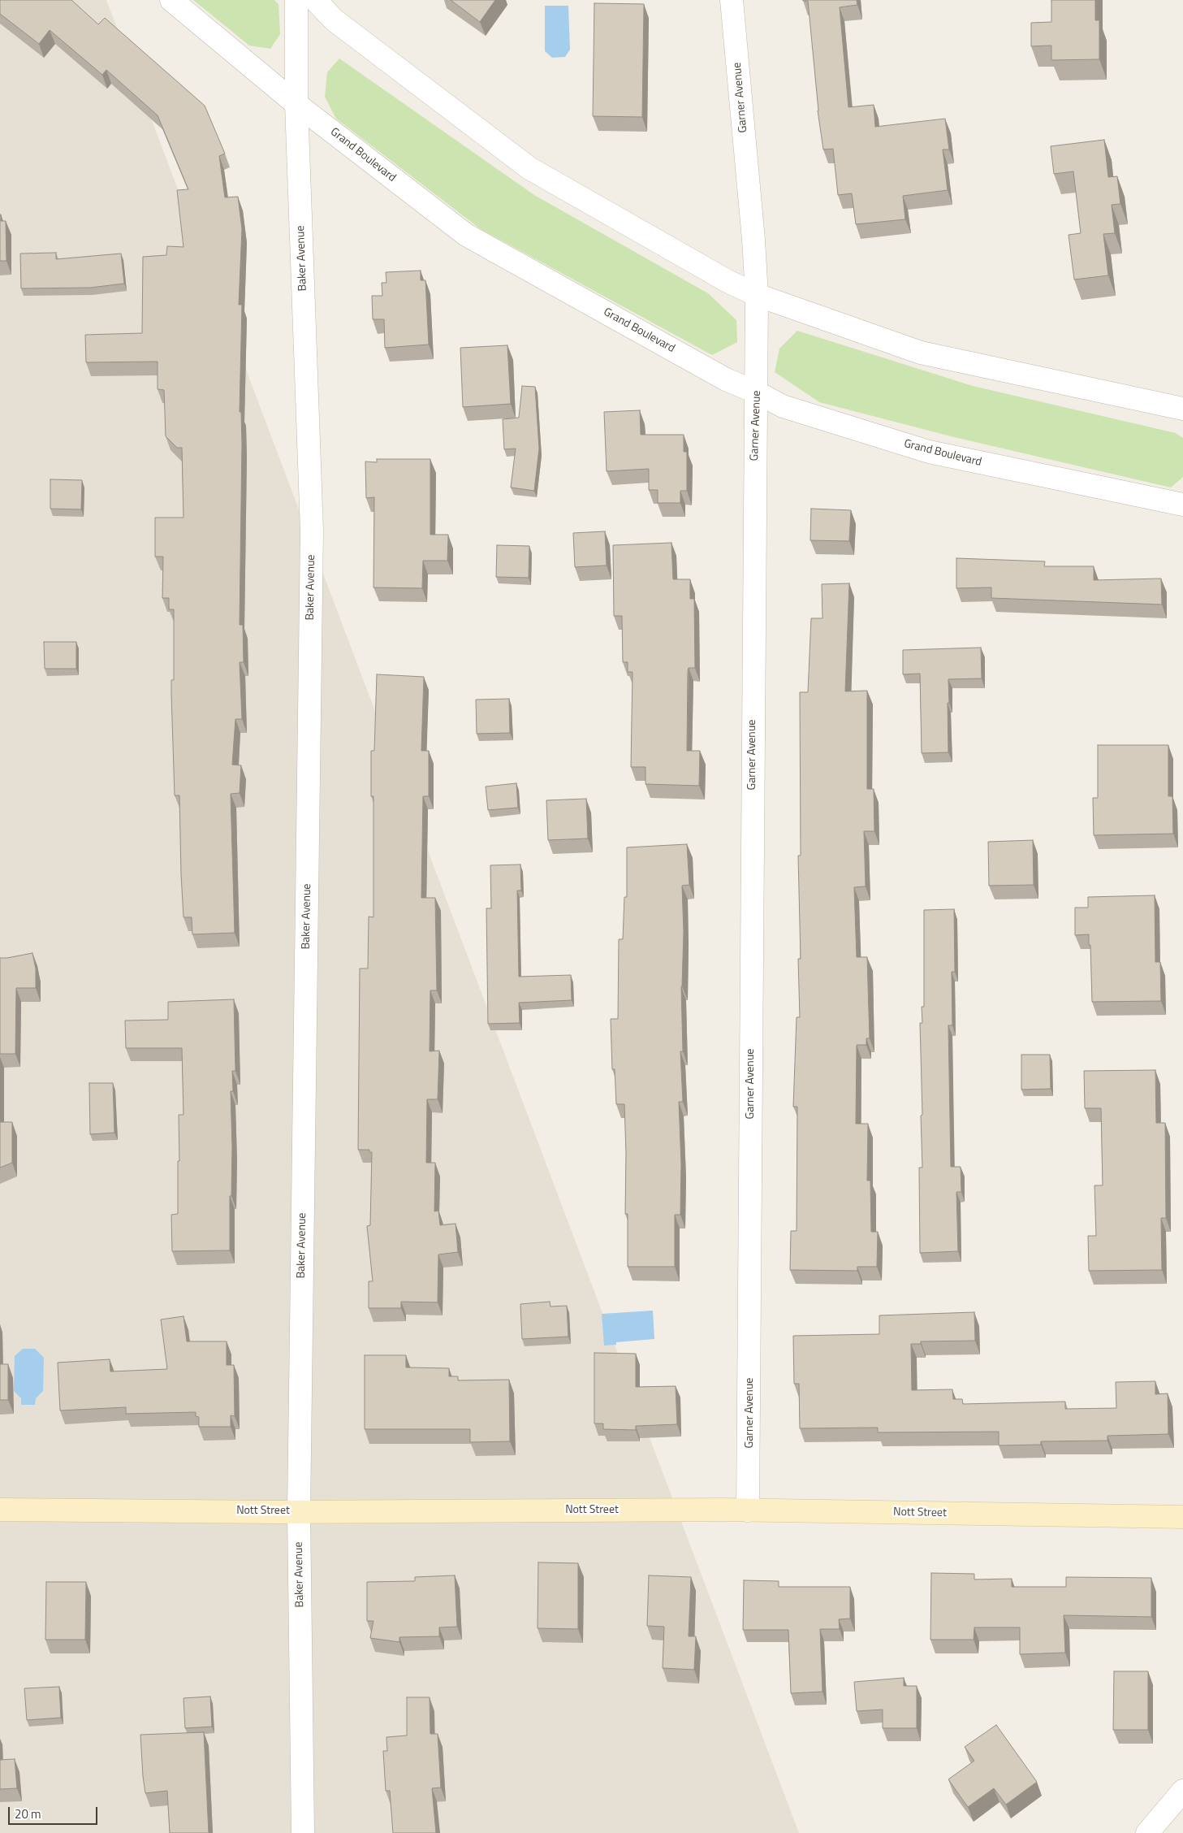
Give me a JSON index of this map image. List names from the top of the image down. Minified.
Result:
{"streets":{"main road":["Nott Street"],"street":["Garner Avenue","Grand Boulevard","Baker Avenue"]},"crossings":[["Garner Avenue","Grand Boulevard"],["Garner Avenue","Nott Street"],["Grand Boulevard","Baker Avenue"],["Baker Avenue","Nott Street"]],"scale_bar":"20 m"}
